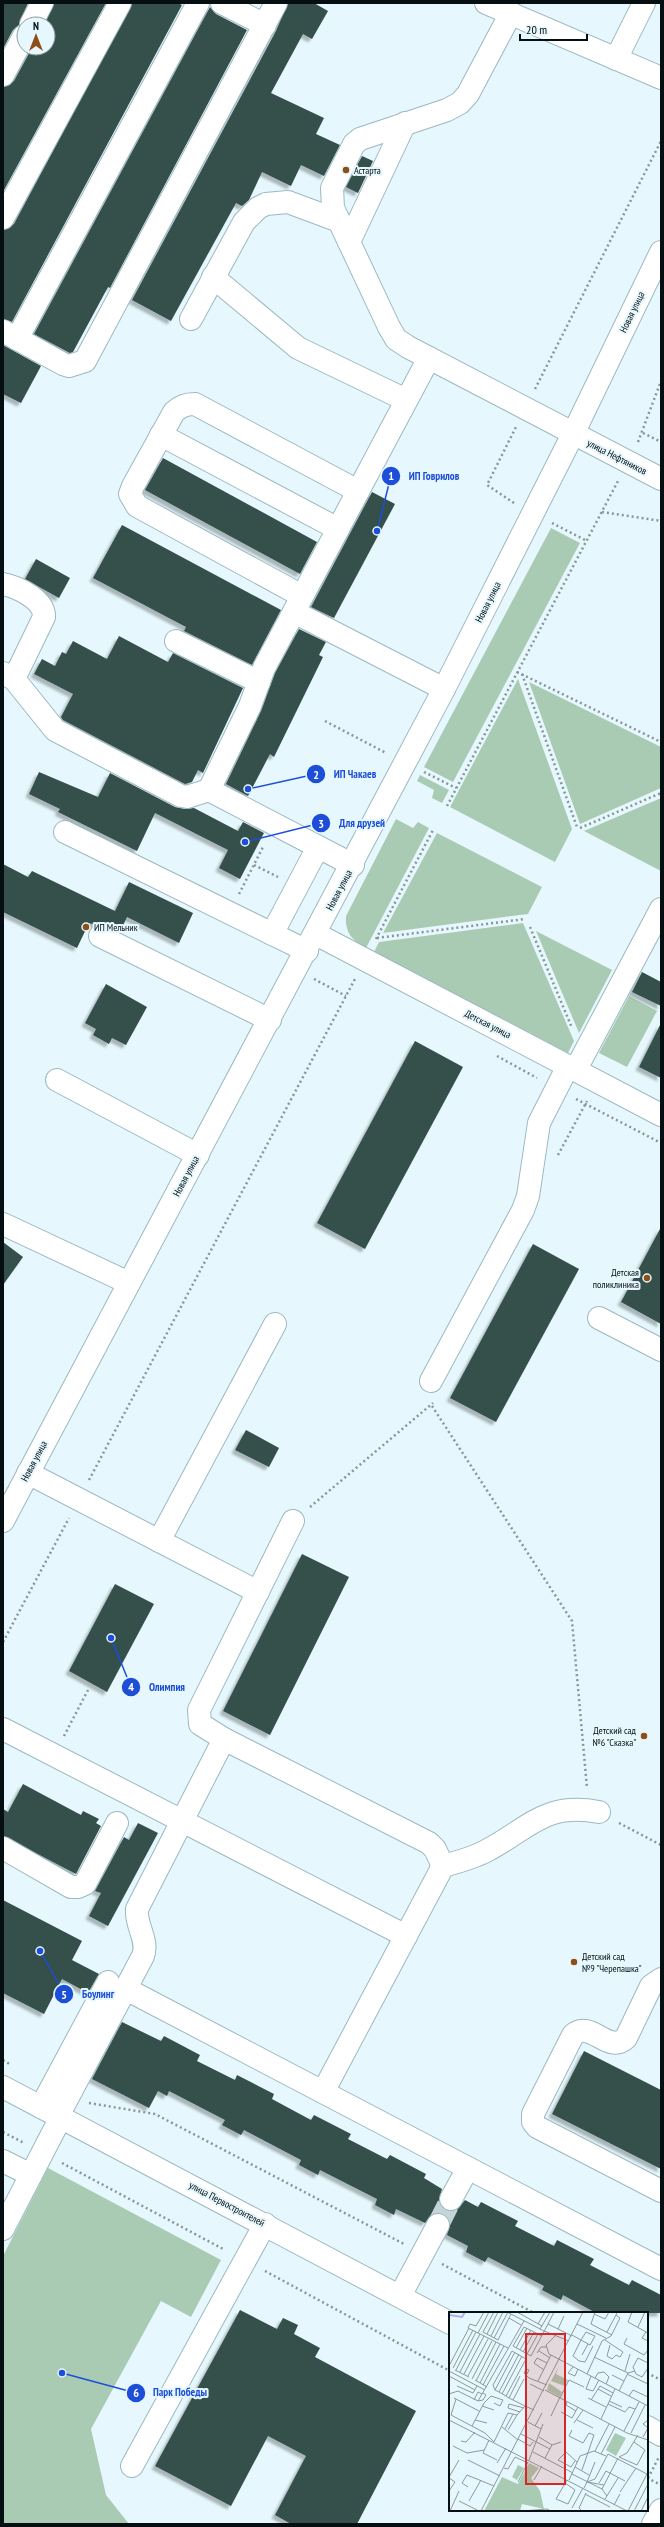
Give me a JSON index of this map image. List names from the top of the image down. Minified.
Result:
{"streets":{"street":["Новая улица","улица Нефтяников","Детская улица","улица Первостроителей"]},"crossings":[["Новая улица","улица Нефтяников"],["Новая улица","Детская улица"]],"places":["Астарта","ИП Говрилов","ИП Чакаев","Для друзей","ИП Мельник","Детская поликлиника","Олимпия","Детский сад №6 \"Сказка\"","Боулинг","Детский сад №9 \"Черепашка\"","Парк Победы"],"scale_bar":"20 m","north":"top"}
